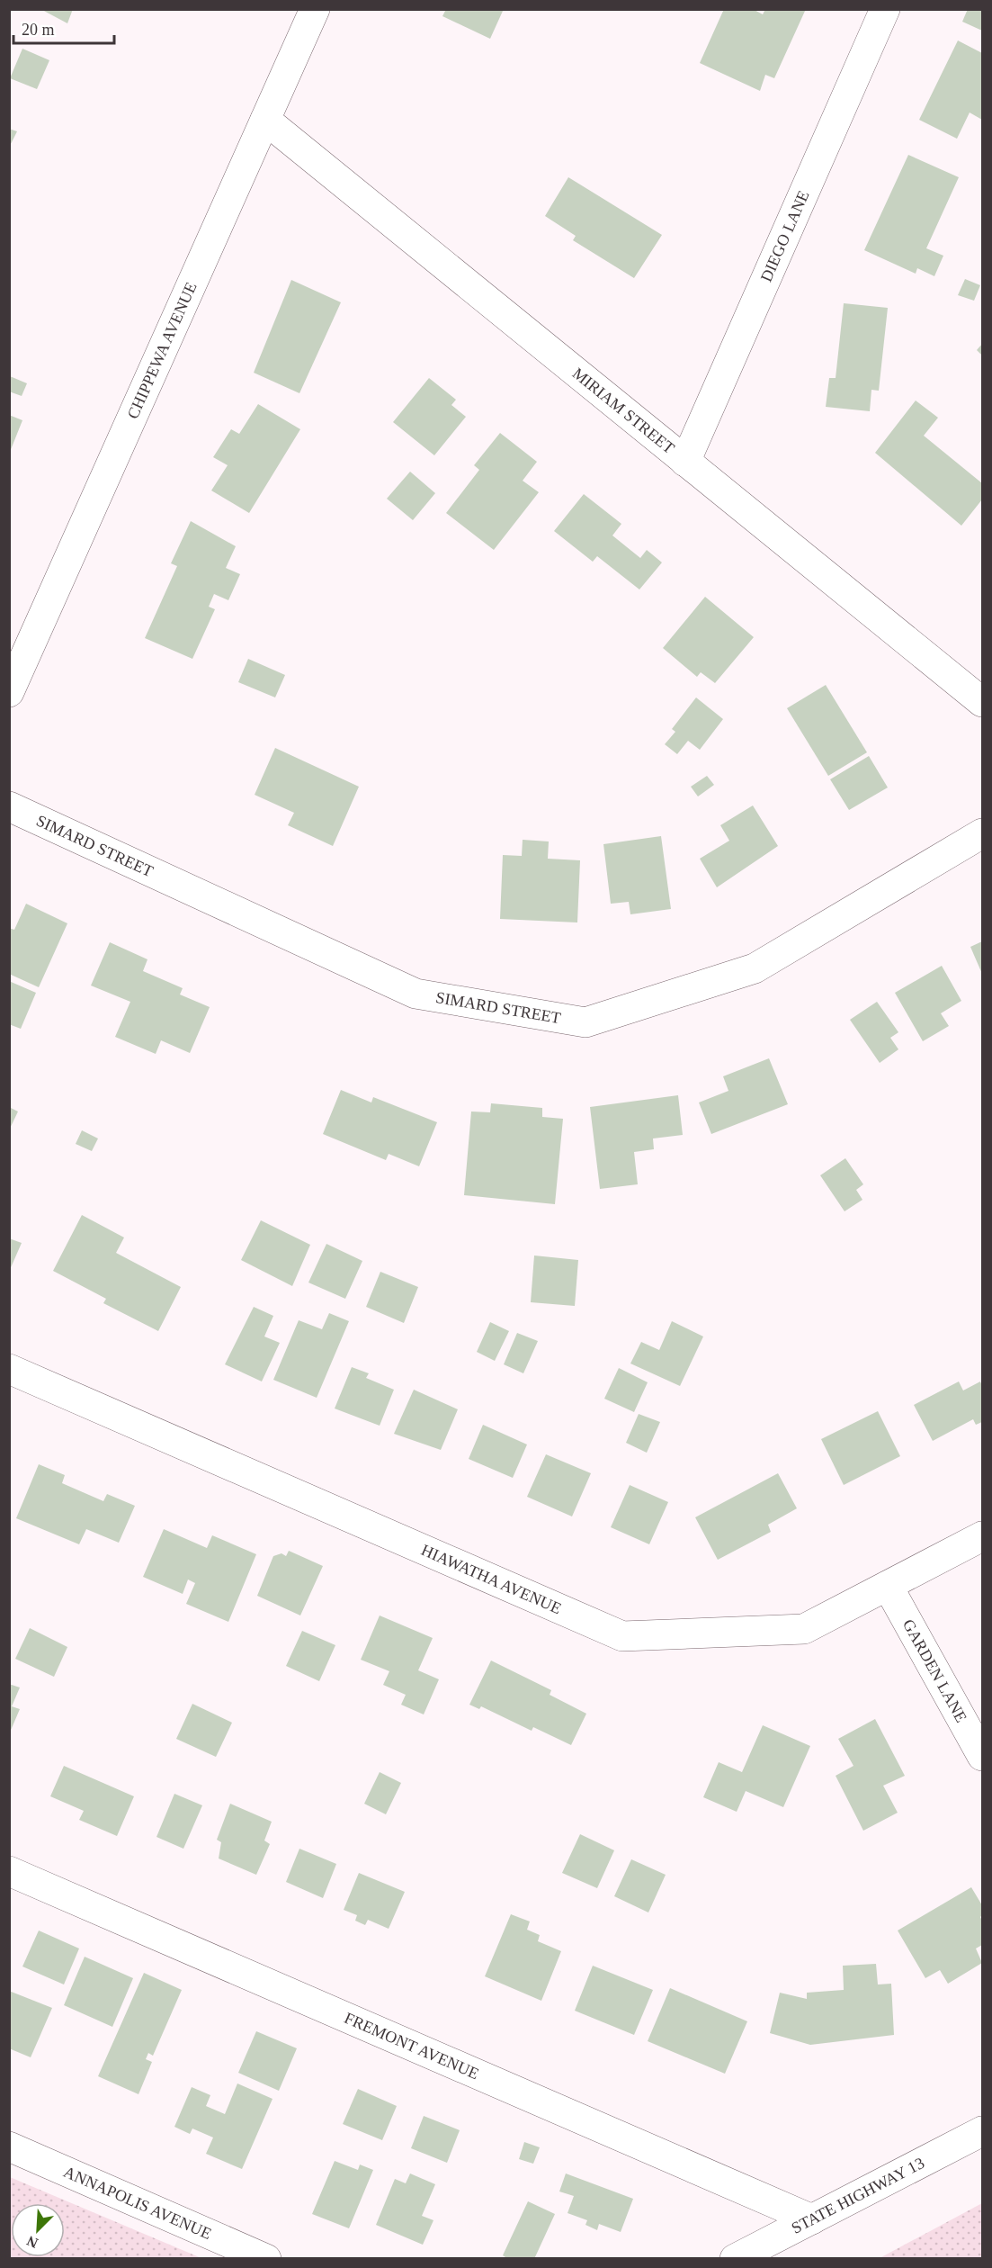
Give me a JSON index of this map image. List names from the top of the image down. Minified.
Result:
{"streets":{"street":["DIEGO LANE","CHIPPEWA AVENUE","MIRIAM STREET","SIMARD STREET","HIAWATHA AVENUE","GARDEN LANE","FREMONT AVENUE","STATE HIGHWAY 13","ANNAPOLIS AVENUE"]},"crossings":[["DIEGO LANE","MIRIAM STREET"],["CHIPPEWA AVENUE","MIRIAM STREET"],["HIAWATHA AVENUE","GARDEN LANE"],["FREMONT AVENUE","STATE HIGHWAY 13"]],"scale_bar":"20 m","north":"bottom left"}
